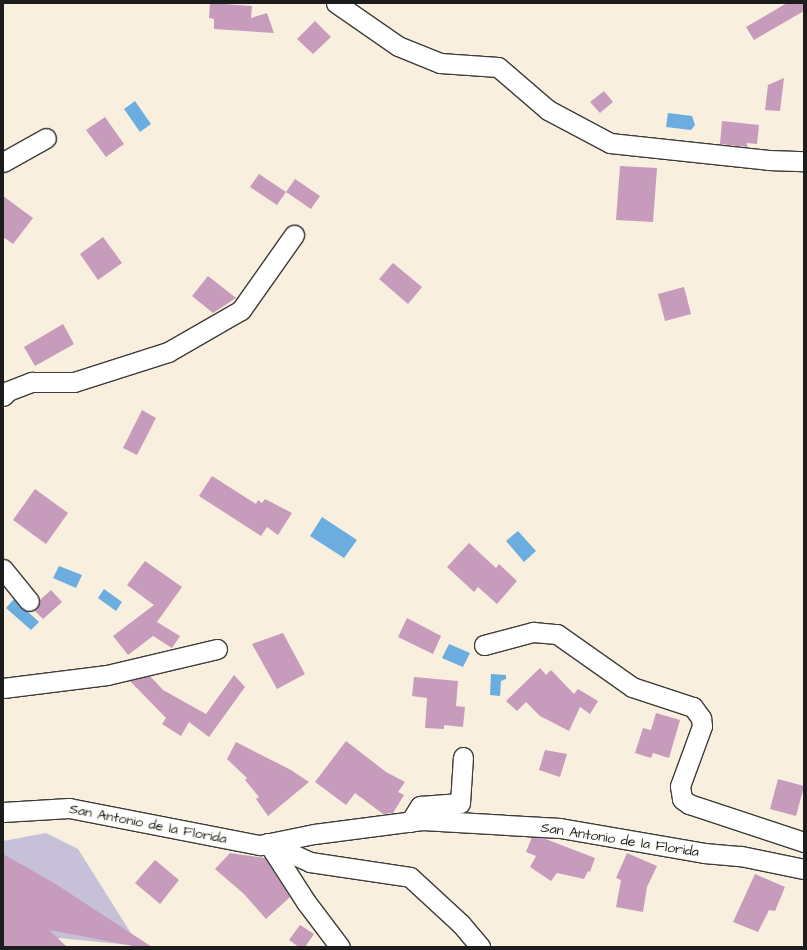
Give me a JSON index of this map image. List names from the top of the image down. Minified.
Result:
{"streets":{"street":["San Antonio de la Florida"]}}
